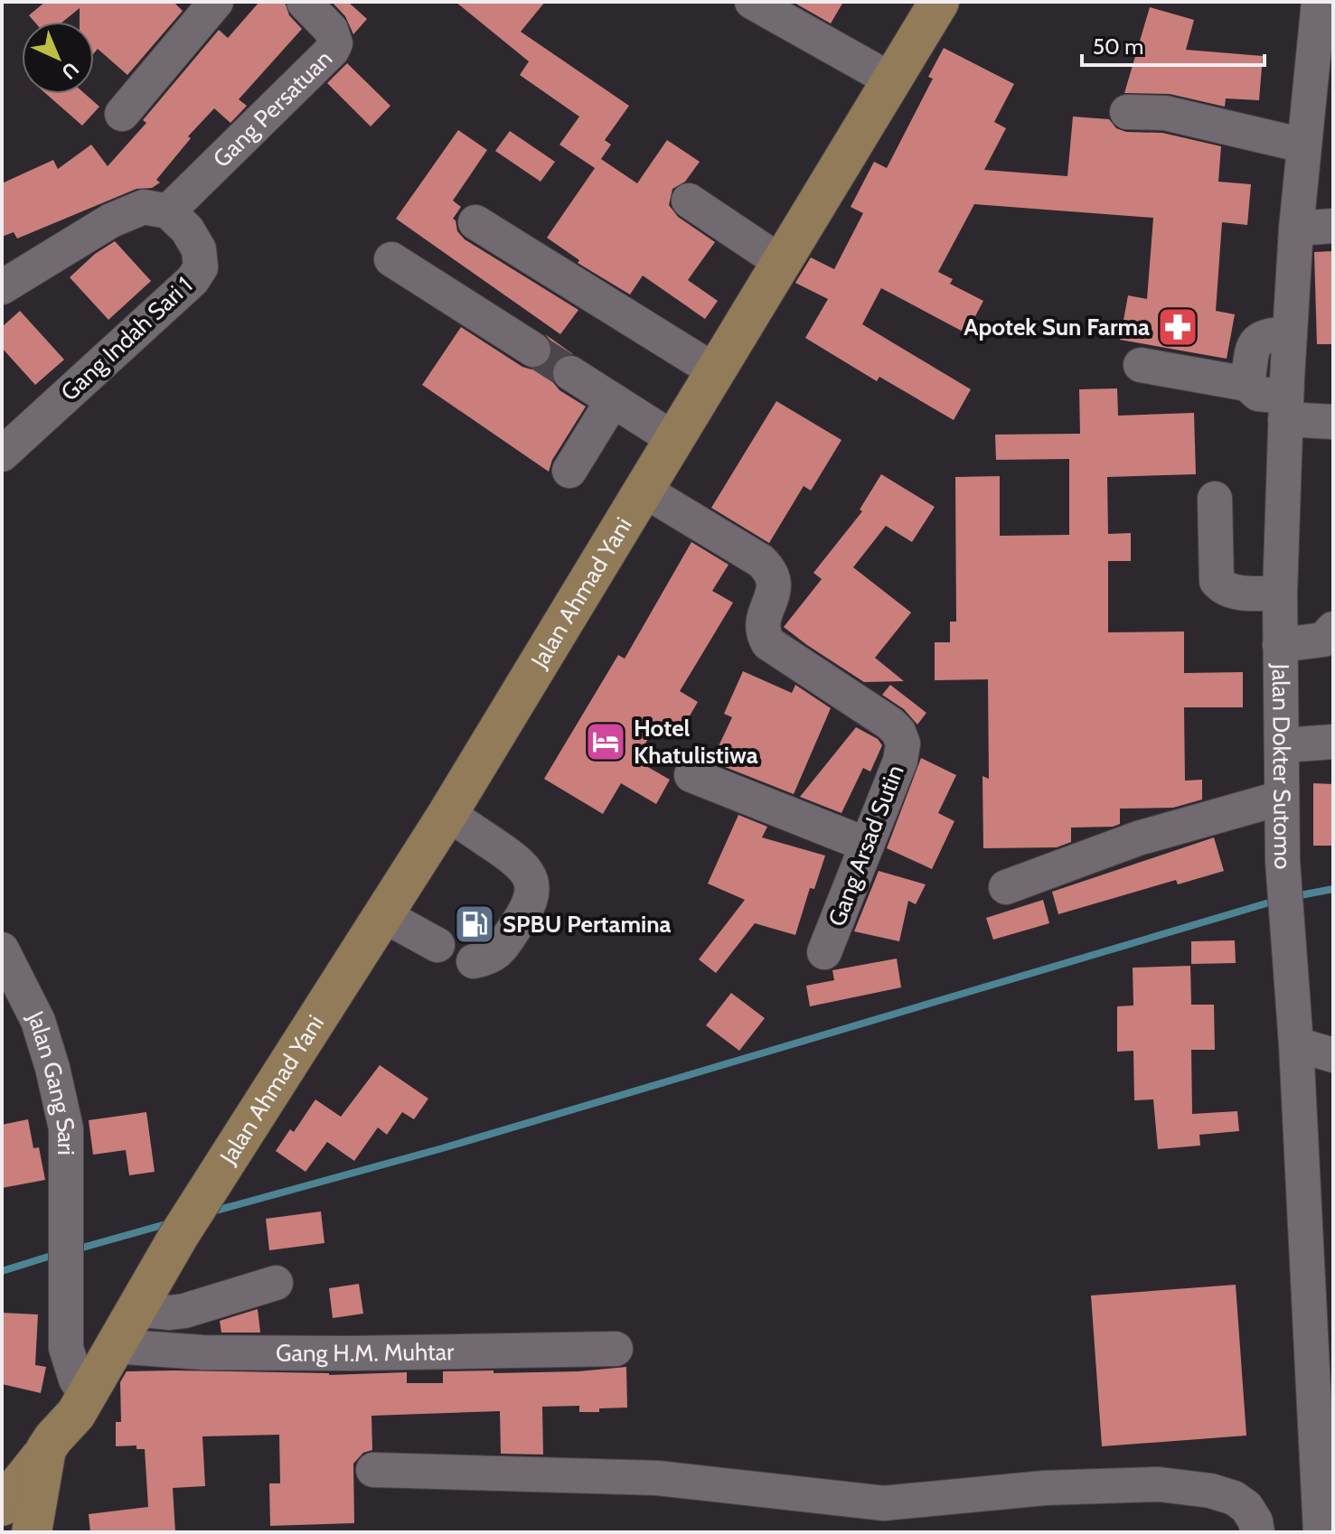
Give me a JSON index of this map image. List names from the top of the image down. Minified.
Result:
{"streets":{"main road":["Jalan Ahmad Yani"],"street":["Gang Persatuan","Gang Indah Sari 1","Jalan Dokter Sutomo","Gang Arsad Sutin","Jalan Gang Sari","Gang H.M. Muhtar"]},"crossings":[["Gang Persatuan","Gang Indah Sari 1"],["Jalan Ahmad Yani","Gang Arsad Sutin"],["Jalan Ahmad Yani","Jalan Gang Sari"],["Jalan Ahmad Yani","Gang H.M. Muhtar"]],"places":{"pharmacy":["Apotek Sun Farma"],"hotel":["Hotel Khatulistiwa"],"fuel station":["SPBU Pertamina"]},"scale_bar":"50 m","north":"bottom right"}
